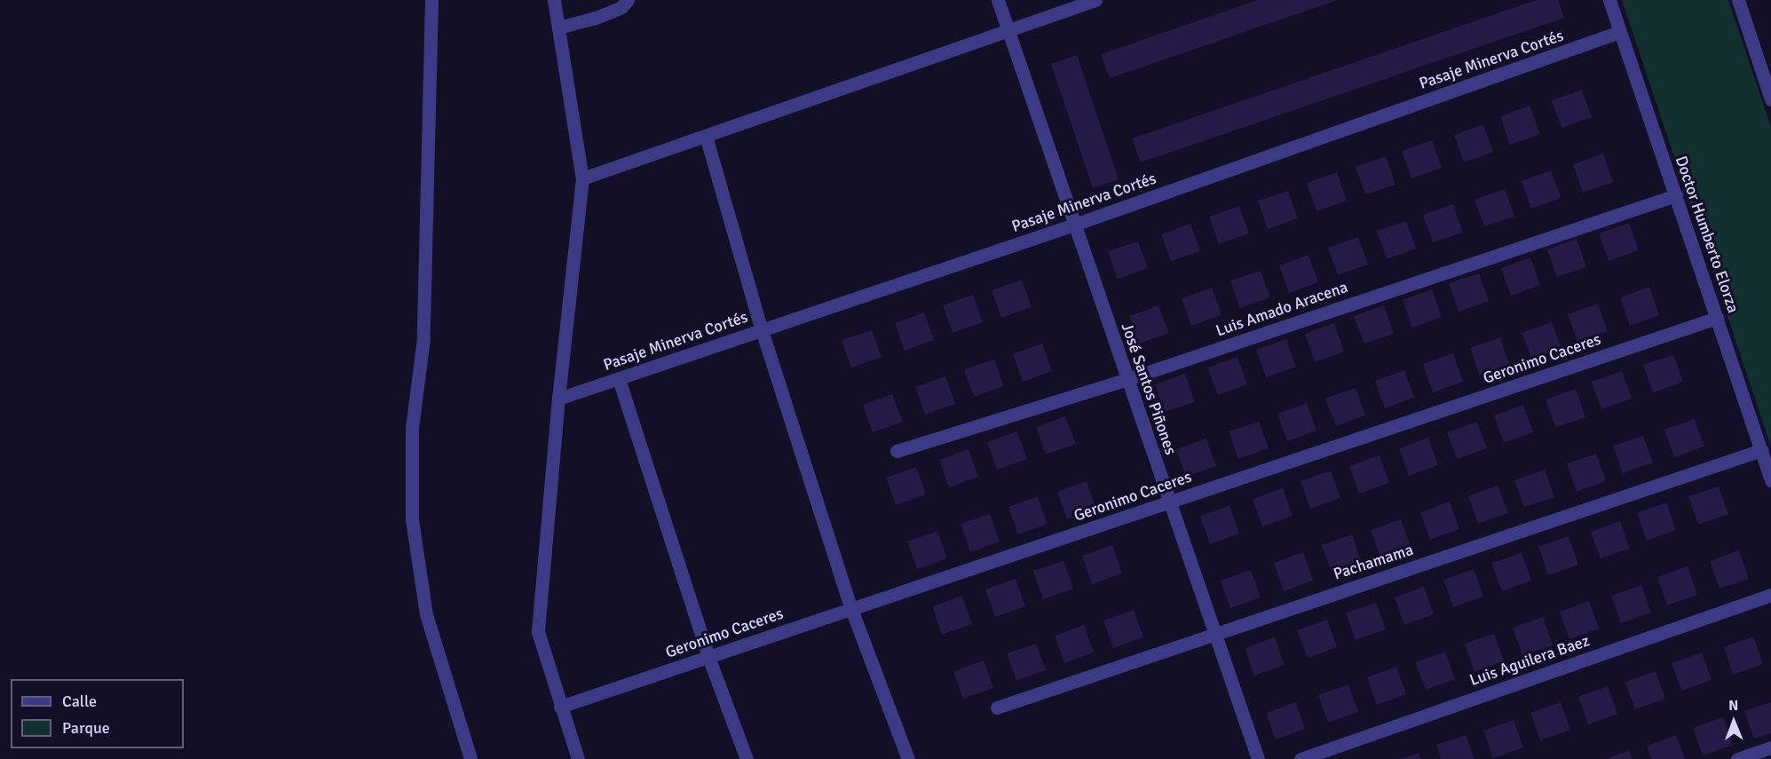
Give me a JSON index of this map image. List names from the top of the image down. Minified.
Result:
{"streets":{"street":["Pasaje Minerva Cortés","Doctor Humberto Elorza","Luis Amado Aracena","Geronimo Caceres","José Santos Piñones","Pachamama","Luis Aguilera Baez"]},"crossings":[["Pasaje Minerva Cortés","Doctor Humberto Elorza"],["Pasaje Minerva Cortés","José Santos Piñones"],["Doctor Humberto Elorza","Luis Amado Aracena"],["Doctor Humberto Elorza","Geronimo Caceres"],["Doctor Humberto Elorza","Pachamama"],["Luis Amado Aracena","José Santos Piñones"],["Geronimo Caceres","José Santos Piñones"],["José Santos Piñones","Pachamama"]],"legend":["Calle","Parque"],"north":"top"}
